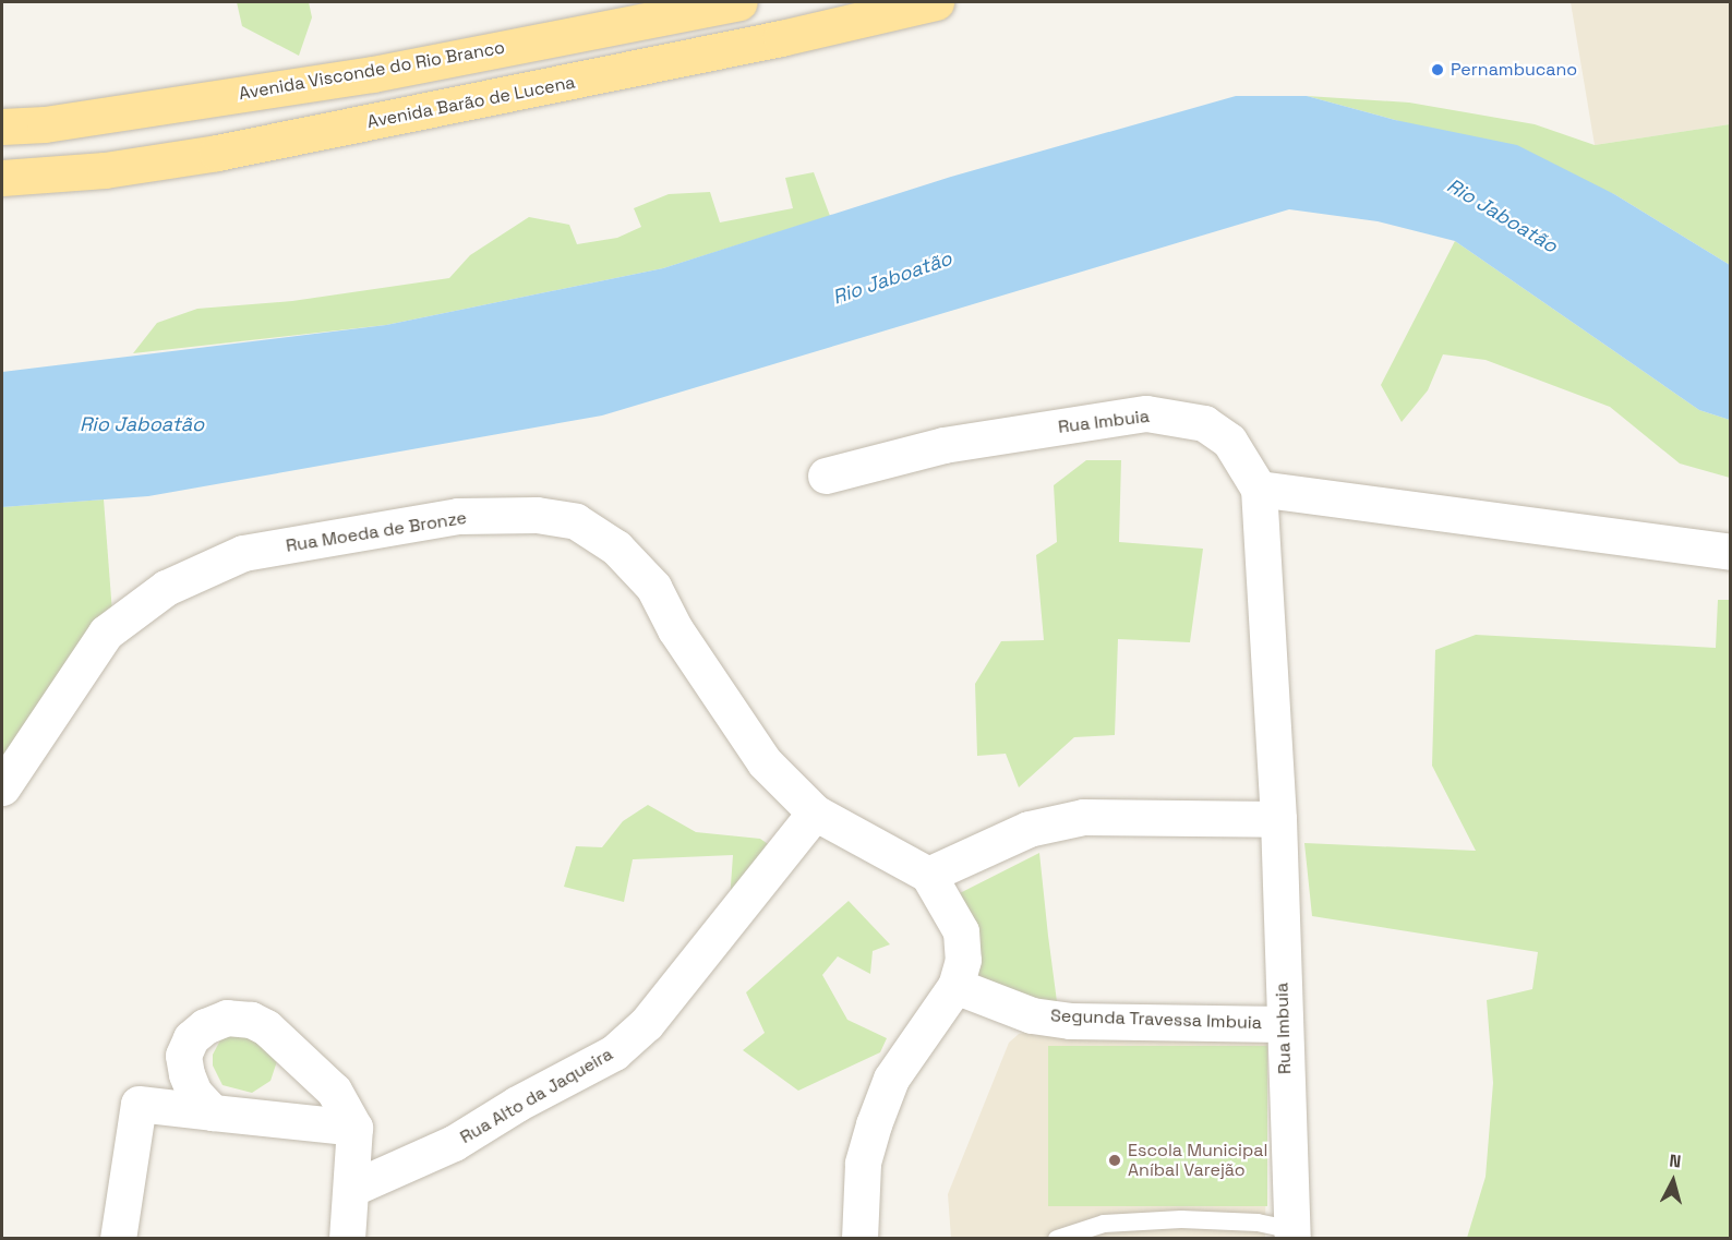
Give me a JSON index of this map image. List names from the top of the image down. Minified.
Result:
{"streets":{"main road":["Avenida Visconde do Rio Branco","Avenida Barão de Lucena"],"street":["Rua Imbuia","Rua Moeda de Bronze","Segunda Travessa Imbuia","Rua Alto da Jaqueira"]},"crossings":[["Rua Imbuia","Segunda Travessa Imbuia"],["Rua Moeda de Bronze","Rua Alto da Jaqueira"]],"water":["Rio Jaboatão"],"places":["Pernambucano","Escola Municipal Aníbal Varejão"],"north":"top"}
